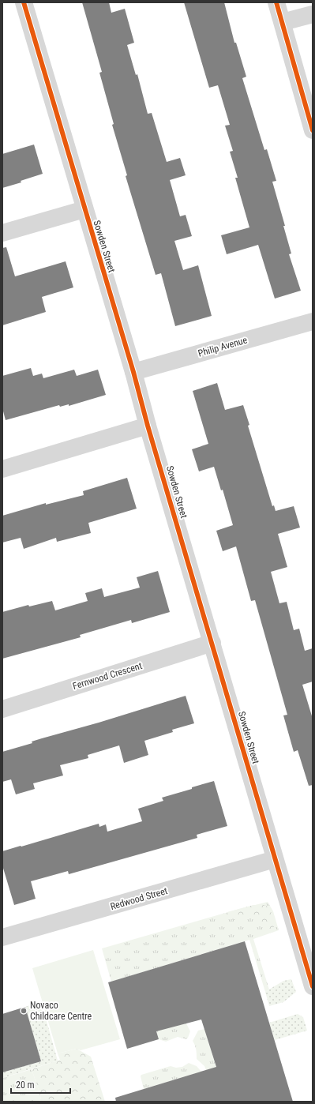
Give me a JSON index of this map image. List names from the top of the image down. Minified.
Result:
{"streets":{"street":["Sowden Street","Philip Avenue","Fernwood Crescent","Redwood Street"]},"crossings":[["Sowden Street","Philip Avenue"],["Sowden Street","Fernwood Crescent"],["Sowden Street","Redwood Street"]],"places":["Novaco Childcare Centre"],"scale_bar":"20 m"}
